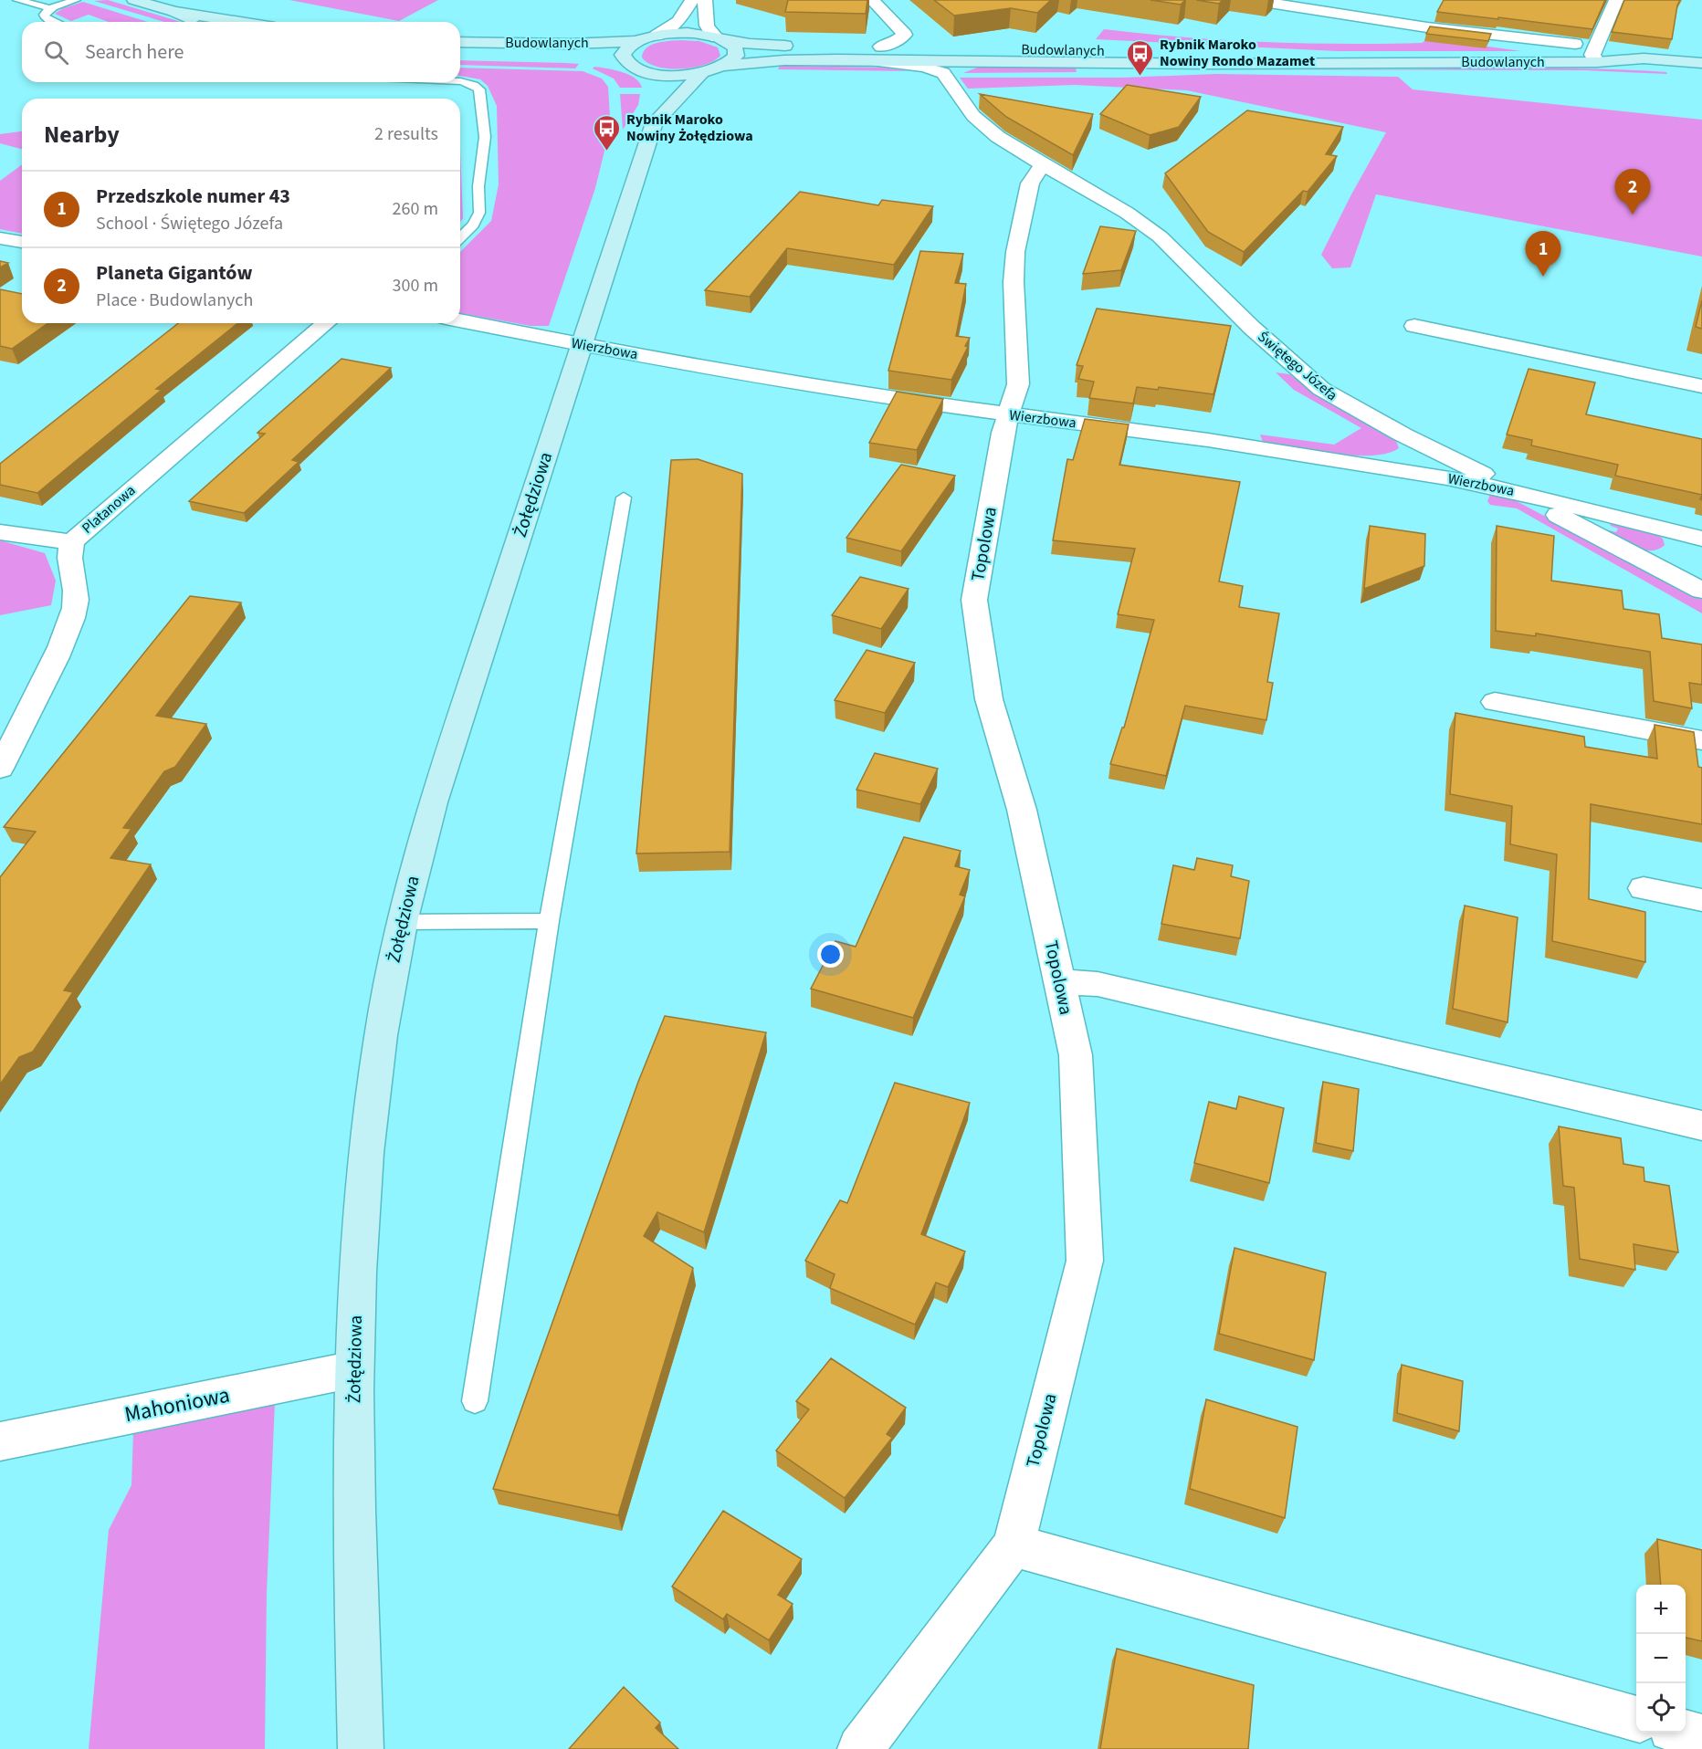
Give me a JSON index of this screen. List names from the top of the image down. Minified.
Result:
{"streets":{"street":["Budowlanych","Wierzbowa","Świętego Józefa","Żołędziowa","Platanowa","Topolowa","Mahoniowa"]},"crossings":[["Budowlanych","Żołędziowa"],["Wierzbowa","Świętego Józefa"],["Wierzbowa","Żołędziowa"],["Wierzbowa","Topolowa"],["Świętego Józefa","Topolowa"],["Żołędziowa","Mahoniowa"]],"places":{"bus stop":["Rybnik Maroko Nowiny Rondo Mazamet","Rybnik Maroko Nowiny Żołędziowa"]},"page":{"search":"Search here","heading":["Nearby","2 results"],"pins":["2","1"],"list":[{"mark":"1","name":"Przedszkole numer 43","note":"School · Świętego Józefa","value":"260 m"},{"mark":"2","name":"Planeta Gigantów","note":"Place · Budowlanych","value":"300 m"}],"map_buttons":["+","−"]}}
